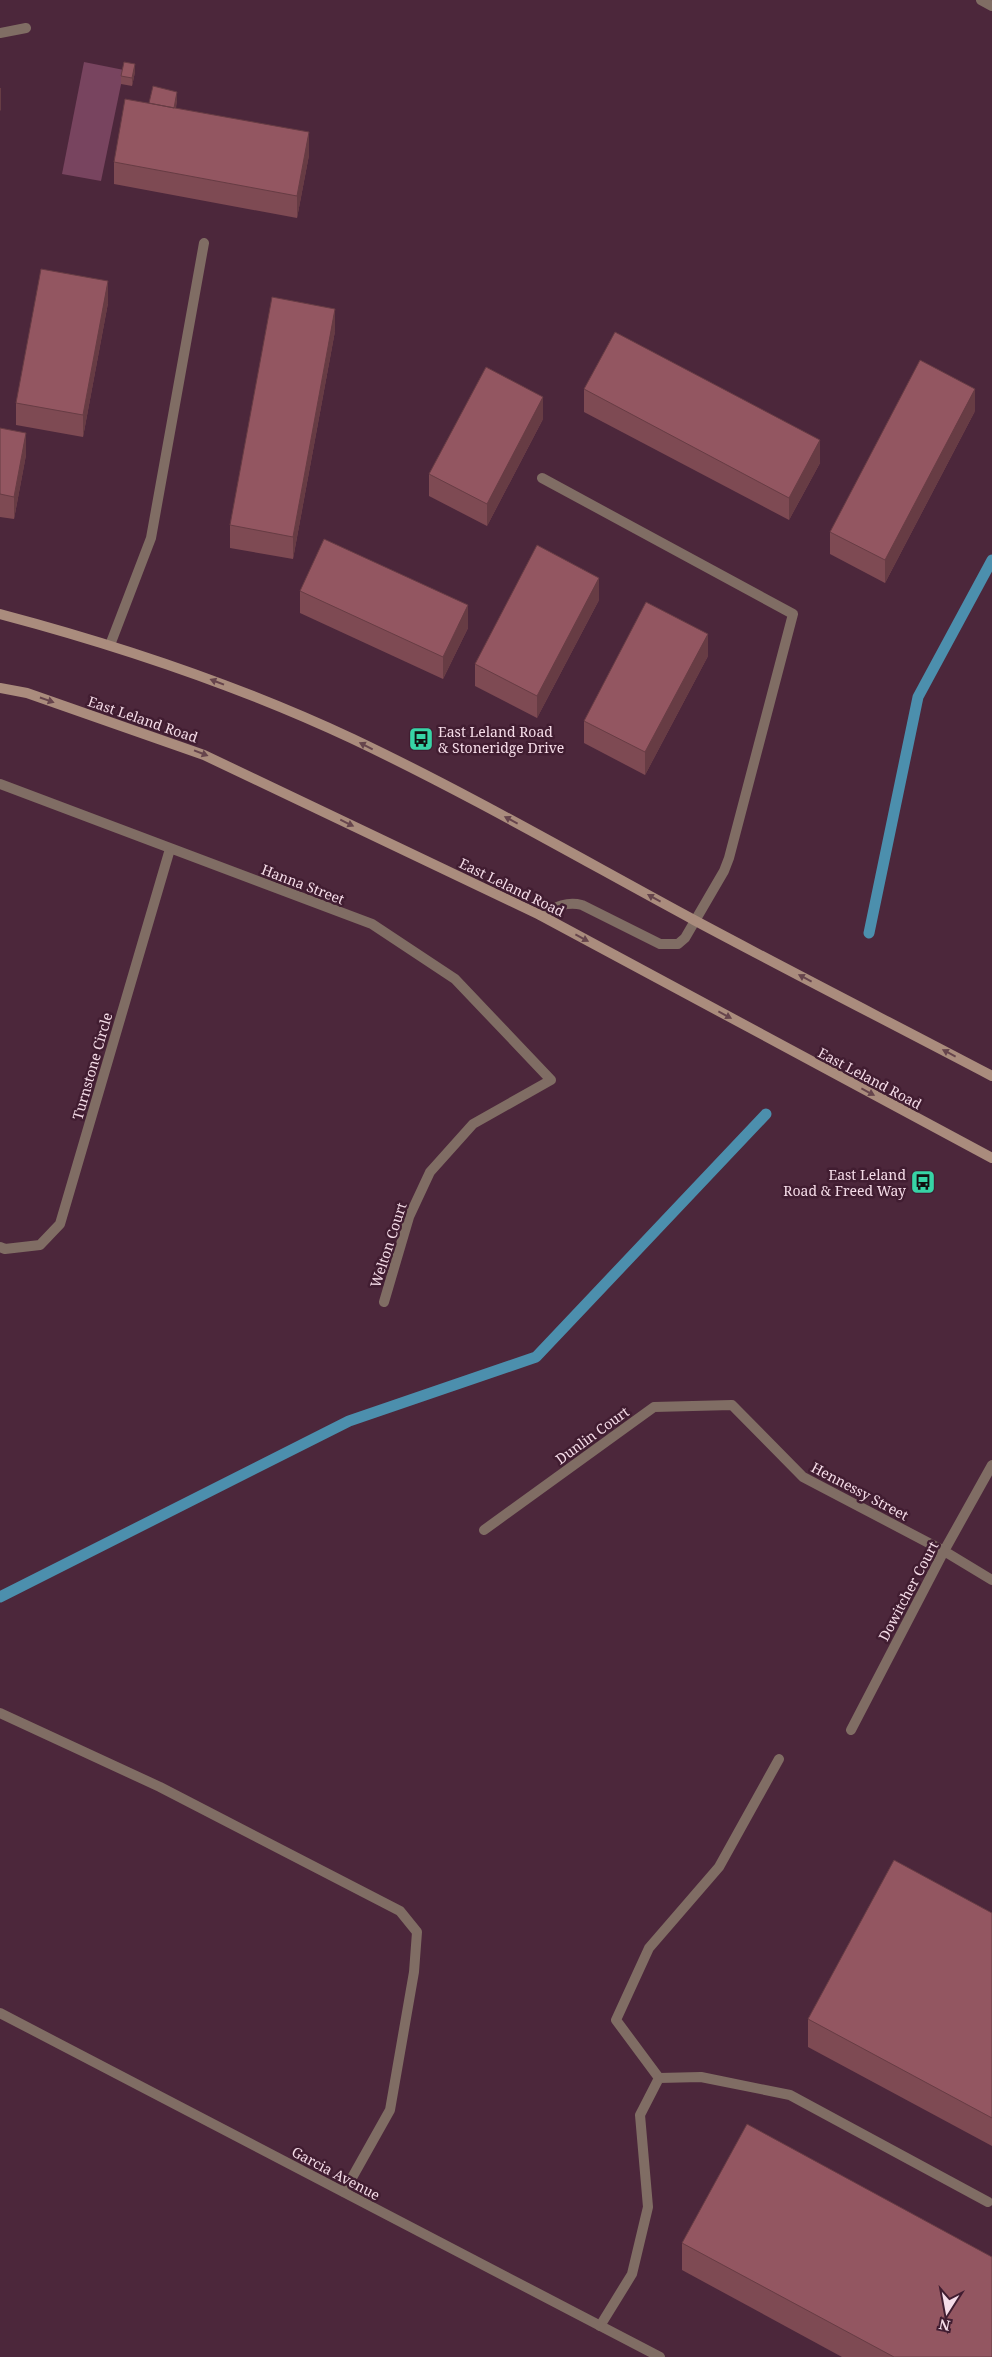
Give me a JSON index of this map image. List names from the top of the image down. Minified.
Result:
{"streets":{"main road":["East Leland Road"],"street":["Hanna Street","Turnstone Circle","Welton Court","Dunlin Court","Hennessy Street","Dowitcher Court","Garcia Avenue"]},"crossings":[["Hanna Street","Turnstone Circle"],["Hanna Street","Welton Court"],["Dunlin Court","Hennessy Street"],["Hennessy Street","Dowitcher Court"]],"places":{"bus stop":["East Leland Road & Stoneridge Drive","East Leland Road & Freed Way"]},"north":"bottom"}
